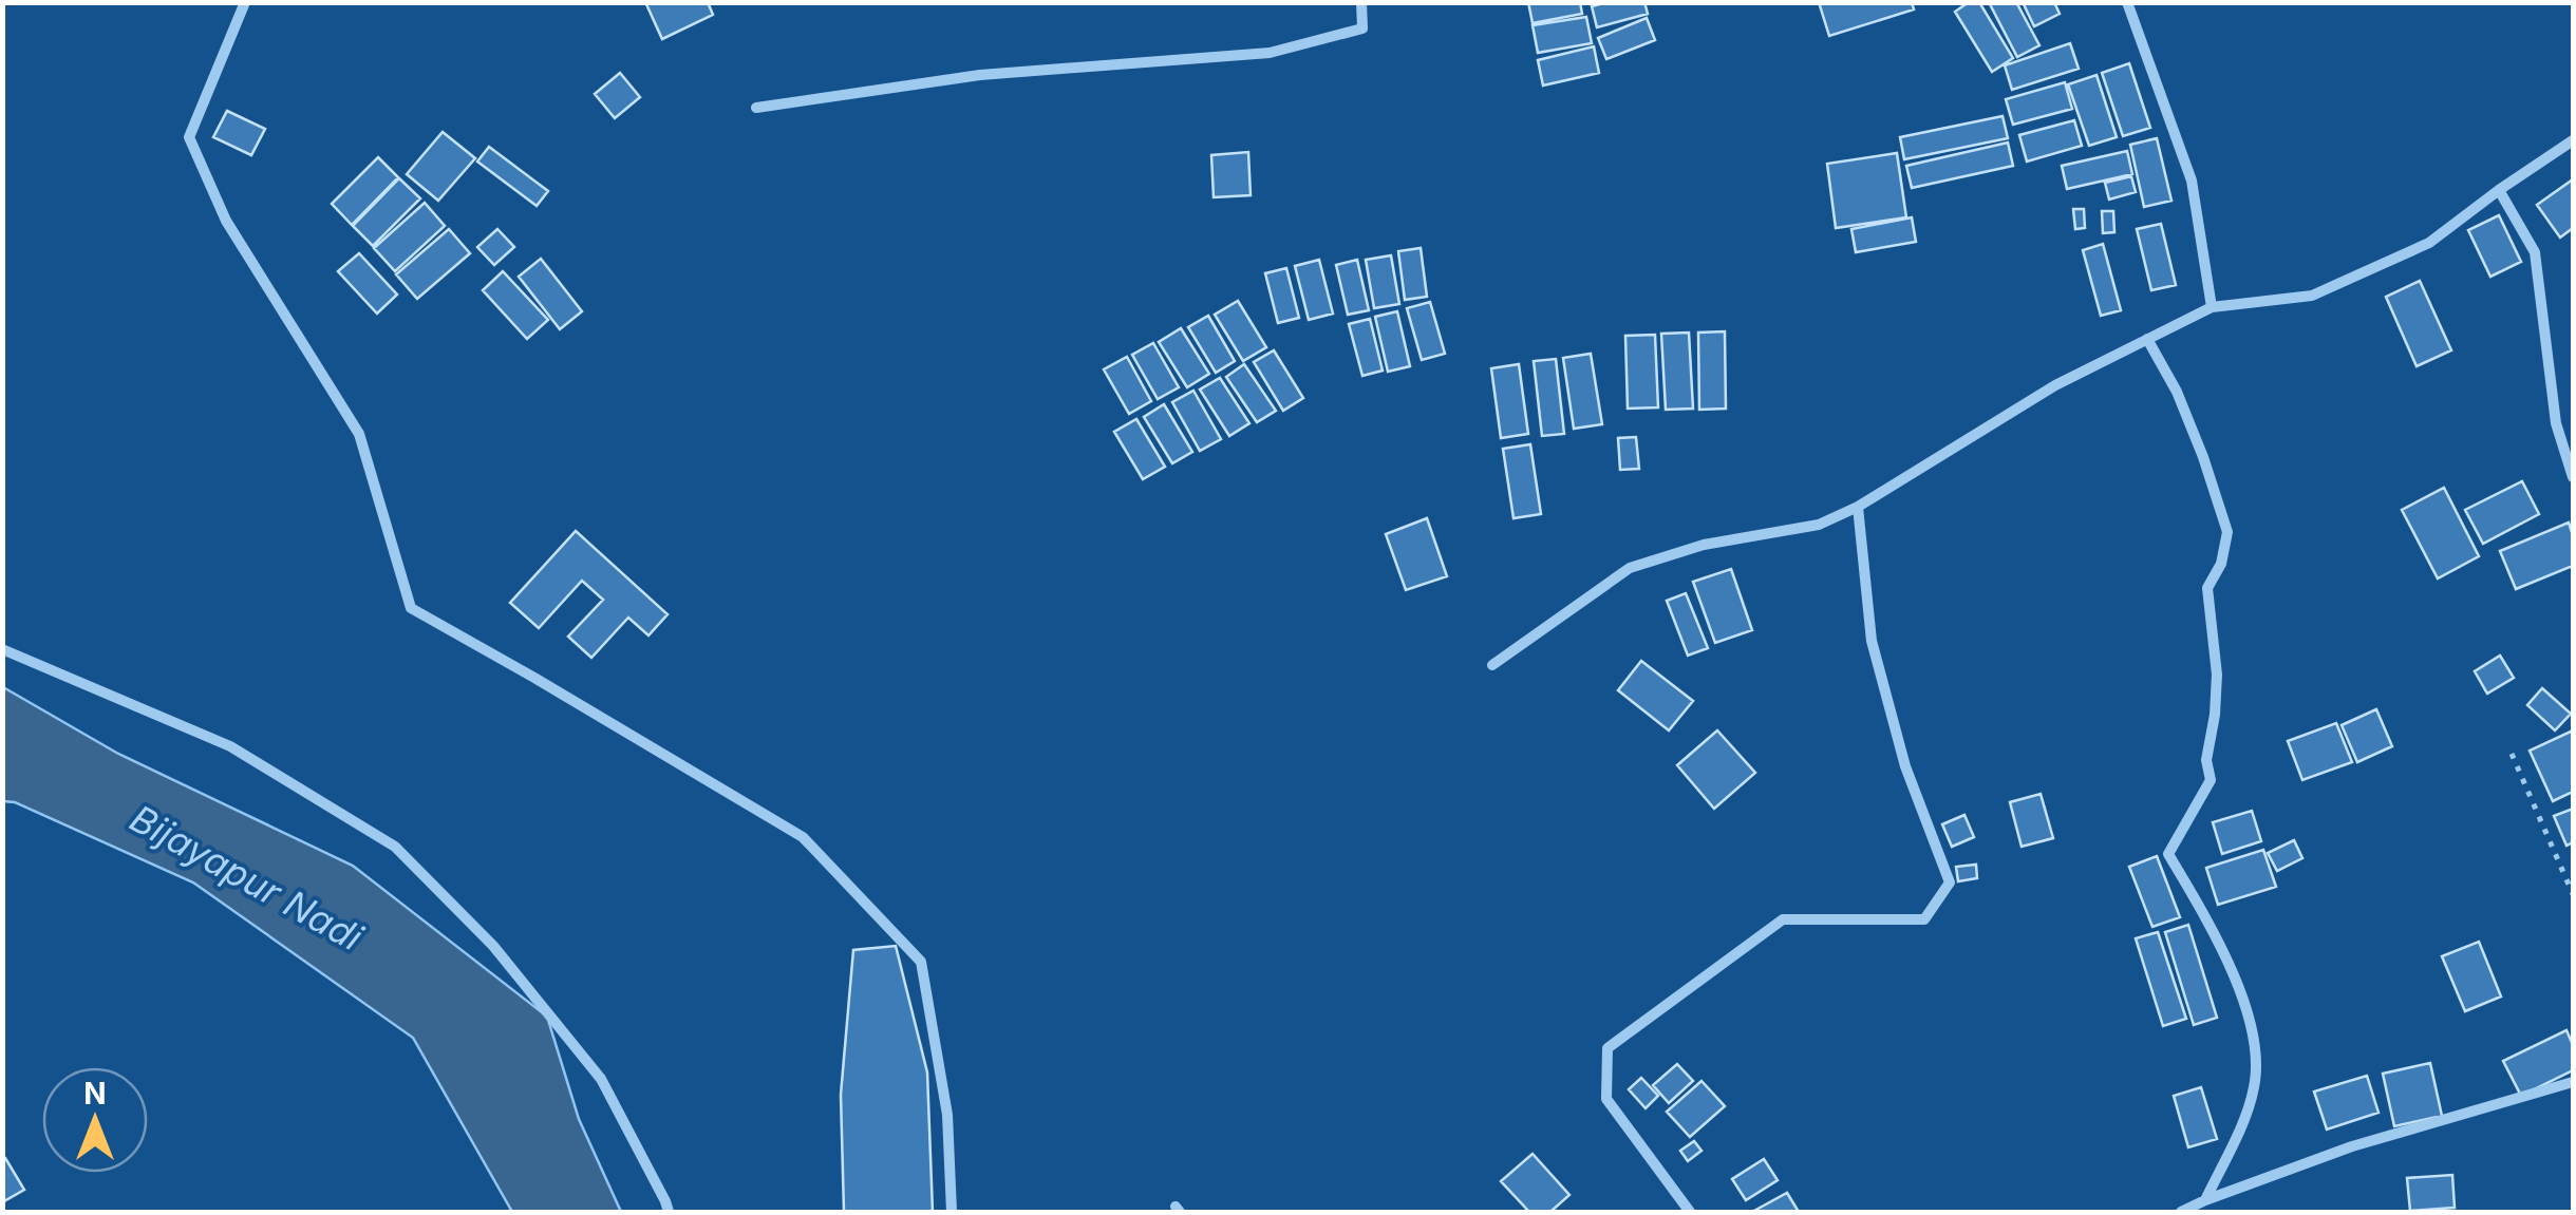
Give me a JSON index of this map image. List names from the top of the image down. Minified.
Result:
{"water":["Bijayapur Nadi"],"north":"top"}
